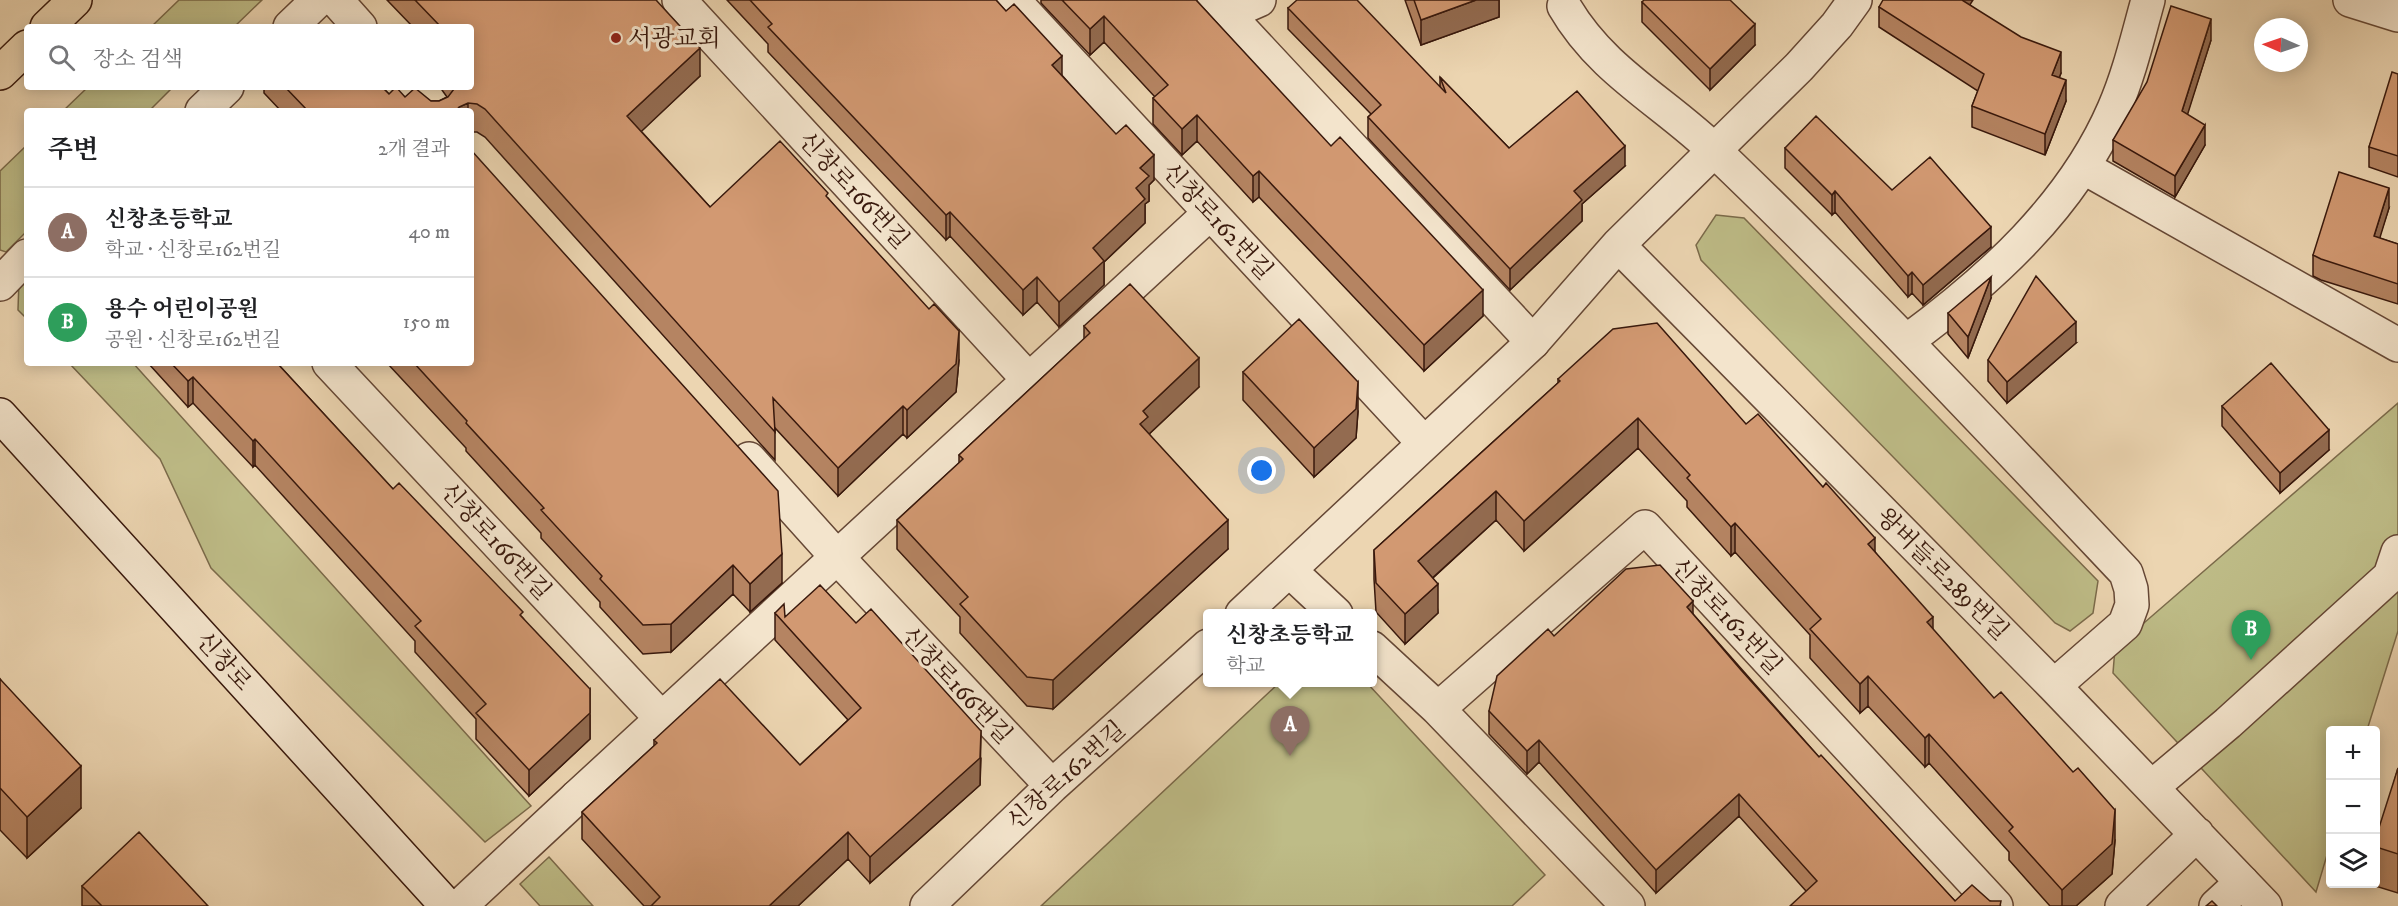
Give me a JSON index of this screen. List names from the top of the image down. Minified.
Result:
{"streets":{"street":["신창로166번길","신창로162번길","왕버들로289번길","신창로"]},"crossings":[["신창로166번길","신창로162번길"]],"places":["서광교회"],"north":"left","page":{"search":"장소 검색","heading":["주변","2개 결과"],"list":[{"mark":"A","name":"신창초등학교","note":"학교 · 신창로162번길","value":"40 m"},{"mark":"B","name":"용수 어린이공원","note":"공원 · 신창로162번길","value":"150 m"}],"popup":["신창초등학교","학교"],"pins":["B","A"],"map_buttons":["+","−"]}}
